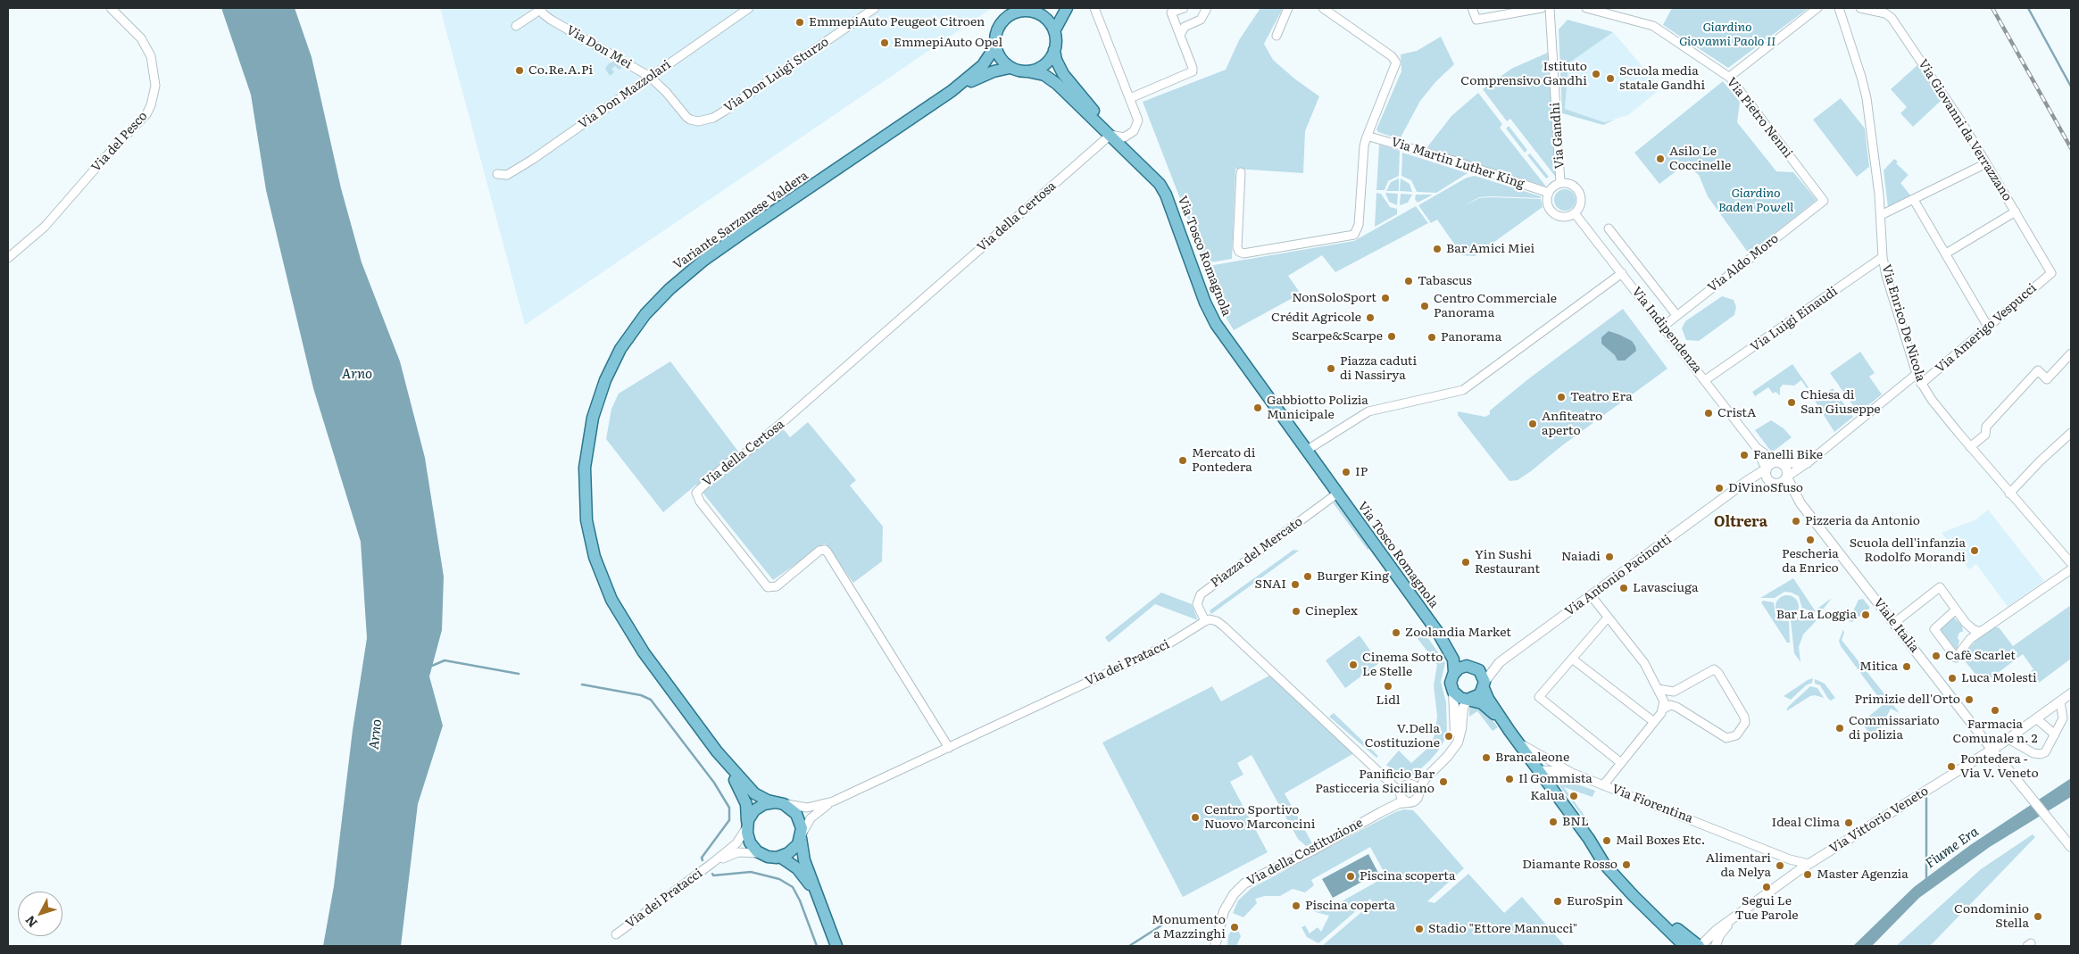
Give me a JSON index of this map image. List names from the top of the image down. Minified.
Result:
{"streets":{"main road":["Variante Sarzanese Valdera","Via Tosco Romagnola"],"street":["Via Don Mei","Via Don Luigi Sturzo","Via Don Mazzolari","Via Pietro Nenni","Via Giovanni da Verrazzano","Via Gandhi","Via del Pesco","Via Martin Luther King","Via della Certosa","Via Aldo Moro","Via Luigi Einaudi","Via Enrico De Nicola","Via Amerigo Vespucci","Via Indipendenza","Piazza del Mercato","Via Antonio Pacinotti","Viale Italia","Via dei Pratacci","Via Fiorentina","Via Vittorio Veneto","Via della Costituzione"]},"crossings":[["Via Don Mei","Via Don Luigi Sturzo"],["Via Don Mei","Via Don Mazzolari"],["Via Pietro Nenni","Via Aldo Moro"],["Via Giovanni da Verrazzano","Via Amerigo Vespucci"],["Via Gandhi","Via Martin Luther King"],["Via Gandhi","Via Indipendenza"],["Via Martin Luther King","Via Indipendenza"],["Via della Certosa","Via Tosco Romagnola"],["Via della Certosa","Via dei Pratacci"],["Variante Sarzanese Valdera","Via dei Pratacci"],["Via Tosco Romagnola","Piazza del Mercato"],["Via Tosco Romagnola","Via Antonio Pacinotti"],["Via Tosco Romagnola","Via della Costituzione"],["Via Aldo Moro","Via Indipendenza"],["Via Luigi Einaudi","Via Enrico De Nicola"],["Via Luigi Einaudi","Via Indipendenza"],["Via Enrico De Nicola","Via Amerigo Vespucci"],["Via Indipendenza","Via Antonio Pacinotti"],["Via Indipendenza","Viale Italia"],["Piazza del Mercato","Via dei Pratacci"],["Via Antonio Pacinotti","Viale Italia"],["Via Antonio Pacinotti","Via della Costituzione"],["Viale Italia","Via Vittorio Veneto"],["Via Fiorentina","Via Vittorio Veneto"]],"districts":["Oltrera"],"water":["Arno","Fiume Era"],"parks":["Giardino Giovanni Paolo II","Giardino Baden Powell"],"places":["EmmepiAuto Peugeot Citroen","EmmepiAuto Opel","Co.Re.A.Pi","Istituto Comprensivo Gandhi","Scuola media statale Gandhi","Asilo Le Coccinelle","Bar Amici Miei","Tabascus","NonSoloSport","Centro Commerciale Panorama","Crédit Agricole","Scarpe&Scarpe","Panorama","Piazza caduti di Nassirya","Teatro Era","Chiesa di San Giuseppe","Gabbiotto Polizia Municipale","CristA","Anfiteatro aperto","Fanelli Bike","Mercato di Pontedera","IP","DiVinoSfuso","Pizzeria da Antonio","Pescheria da Enrico","Scuola dell'infanzia Rodolfo Morandi","Naiadi","Yin Sushi Restaurant","Burger King","SNAI","Lavasciuga","Cineplex","Bar La Loggia","Zoolandia Market","Cafè Scarlet","Cinema Sotto Le Stelle","Mitica","Luca Molesti","Lidl","Primizie dell'Orto","Farmacia Comunale n. 2","Commissariato di polizia","V.Della Costituzione","Brancaleone","Pontedera - Via V. Veneto","Il Gommista","Panificio Bar Pasticceria Siciliano","Kalua","Centro Sportivo Nuovo Marconcini","BNL","Ideal Clima","Mail Boxes Etc.","Diamante Rosso","Alimentari da Nelya","Master Agenzia","Piscina scoperta","Segui Le Tue Parole","EuroSpin","Piscina coperta","Condominio Stella","Monumento a Mazzinghi","Stadio \"Ettore Mannucci\""],"north":"bottom left"}
